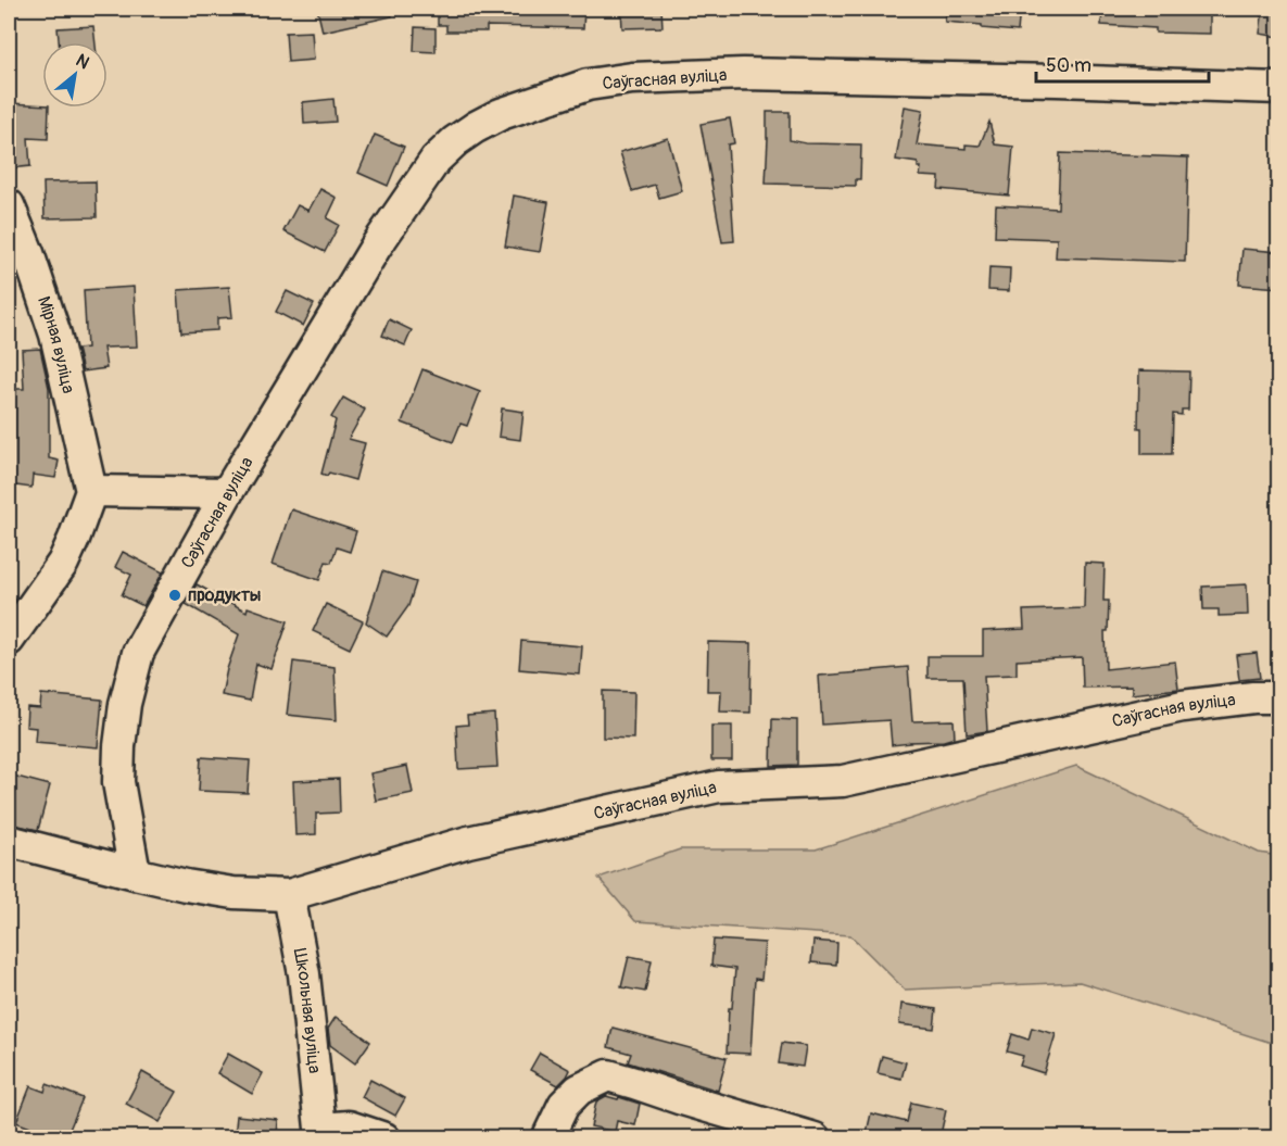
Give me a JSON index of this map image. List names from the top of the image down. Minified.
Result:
{"streets":{"street":["Саўгасная вуліца","Мірная вуліца","Школьная вуліца"]},"crossings":[["Саўгасная вуліца","Школьная вуліца"]],"places":["продукты"],"scale_bar":"50 m","north":"top right"}
